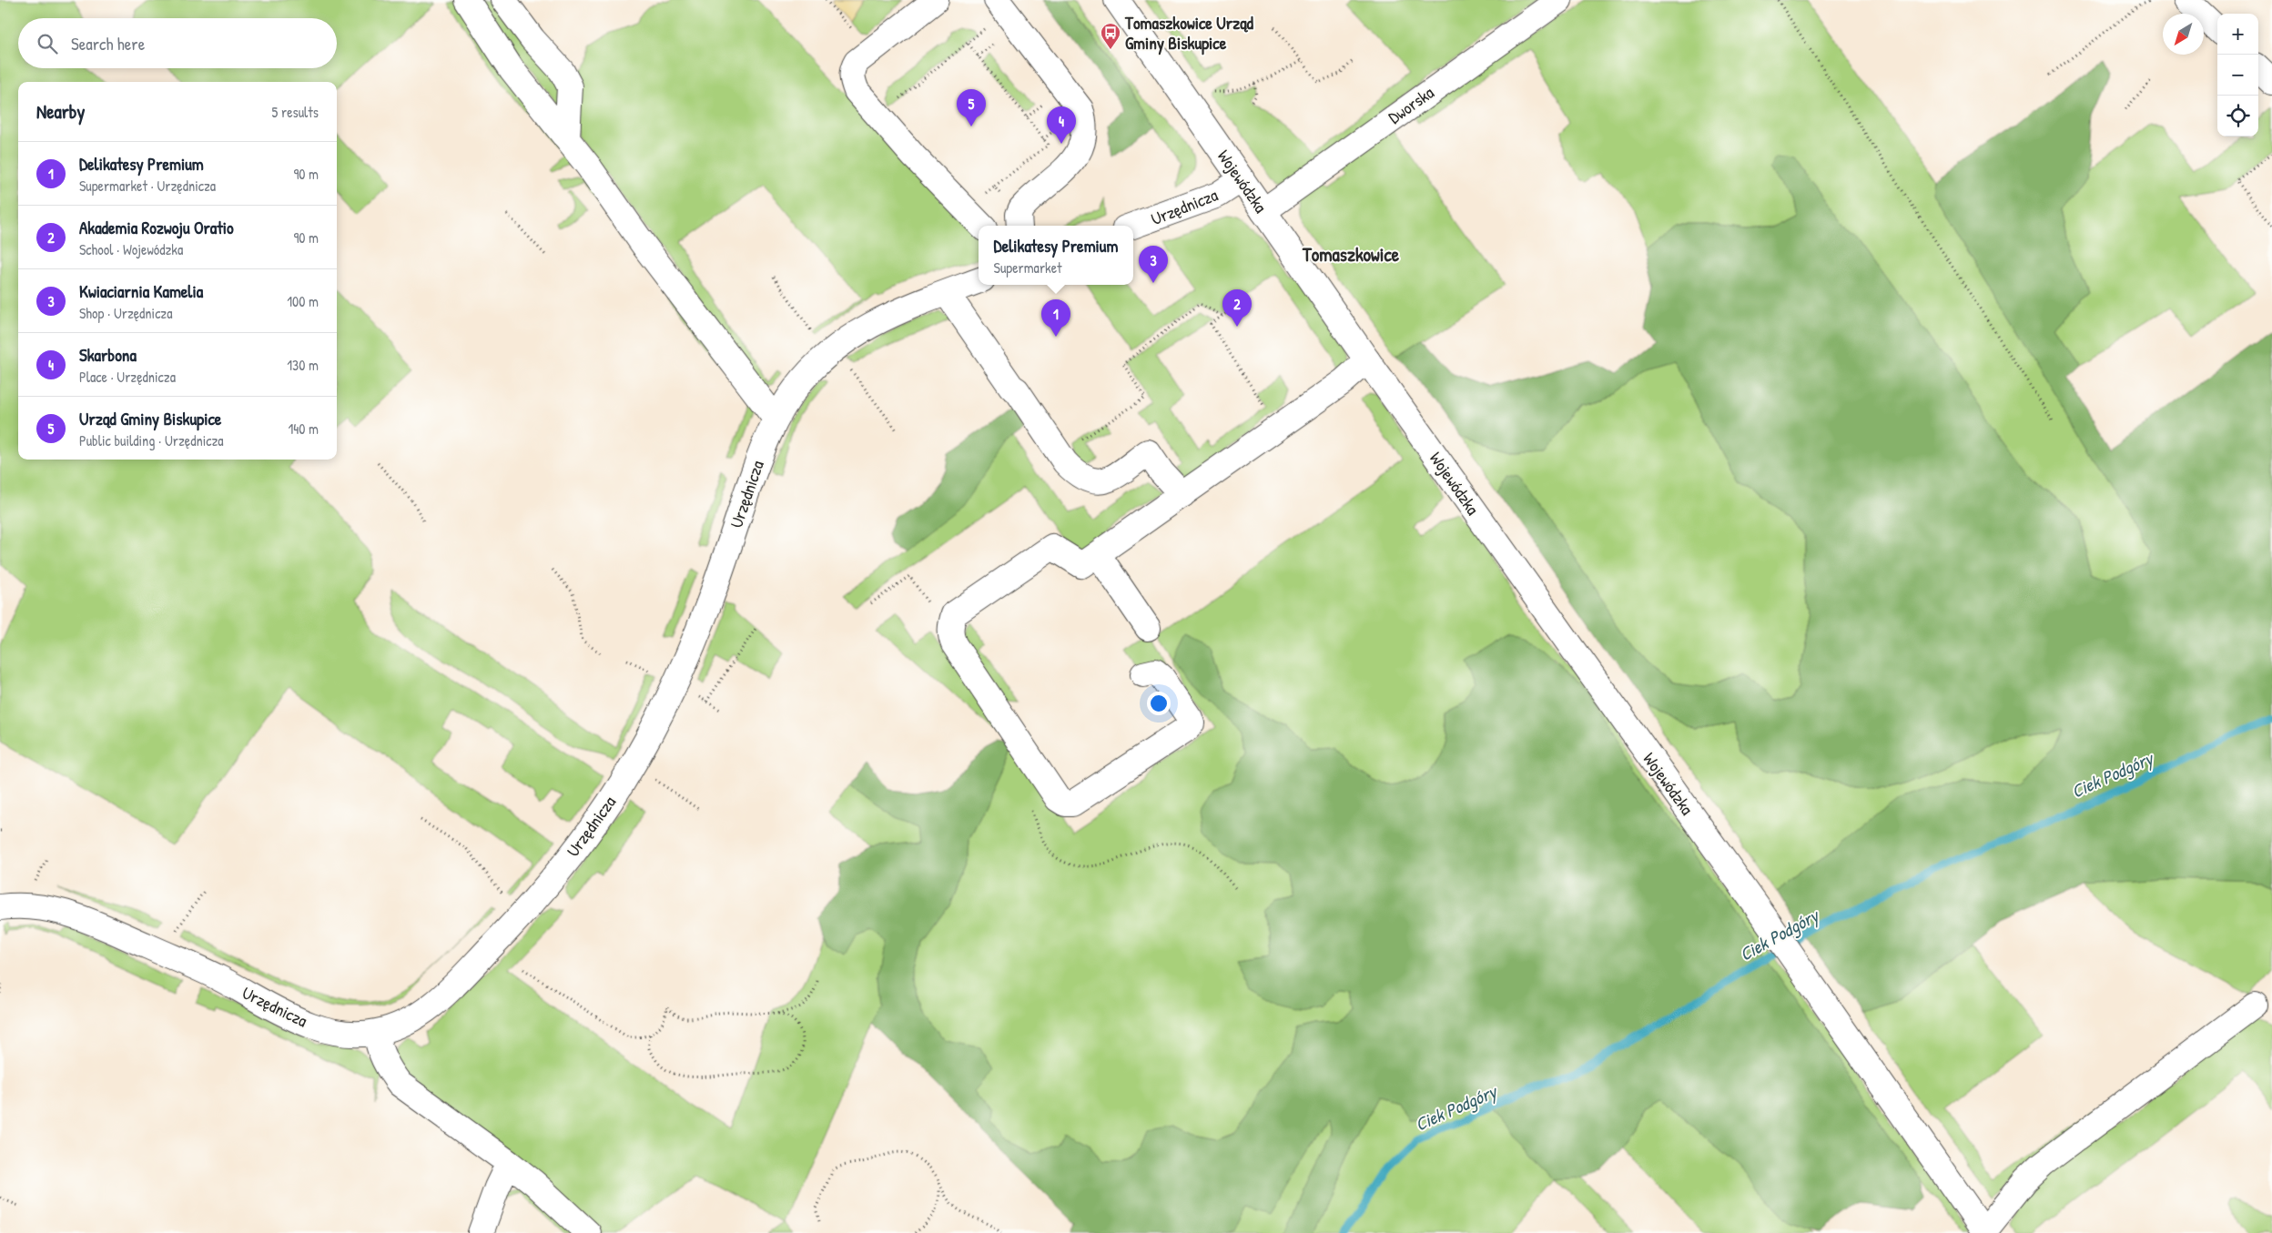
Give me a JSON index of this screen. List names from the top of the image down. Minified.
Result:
{"streets":{"street":["Dworska","Wojewódzka","Urzędnicza"]},"crossings":[["Dworska","Wojewódzka"],["Wojewódzka","Urzędnicza"]],"districts":["Tomaszkowice"],"water":["Ciek Podgóry"],"places":{"bus stop":["Tomaszkowice Urząd Gminy Biskupice"]},"north":"bottom left","page":{"map_buttons":["+","−"],"search":"Search here","heading":["Nearby","5 results"],"pins":["5","4","3","2","1"],"list":[{"mark":"1","name":"Delikatesy Premium","note":"Supermarket · Urzędnicza","value":"90 m"},{"mark":"2","name":"Akademia Rozwoju Oratio","note":"School · Wojewódzka","value":"90 m"},{"mark":"3","name":"Kwiaciarnia Kamelia","note":"Shop · Urzędnicza","value":"100 m"},{"mark":"4","name":"Skarbona","note":"Place · Urzędnicza","value":"130 m"},{"mark":"5","name":"Urząd Gminy Biskupice","note":"Public building · Urzędnicza","value":"140 m"}],"popup":["Delikatesy Premium","Supermarket"]}}
